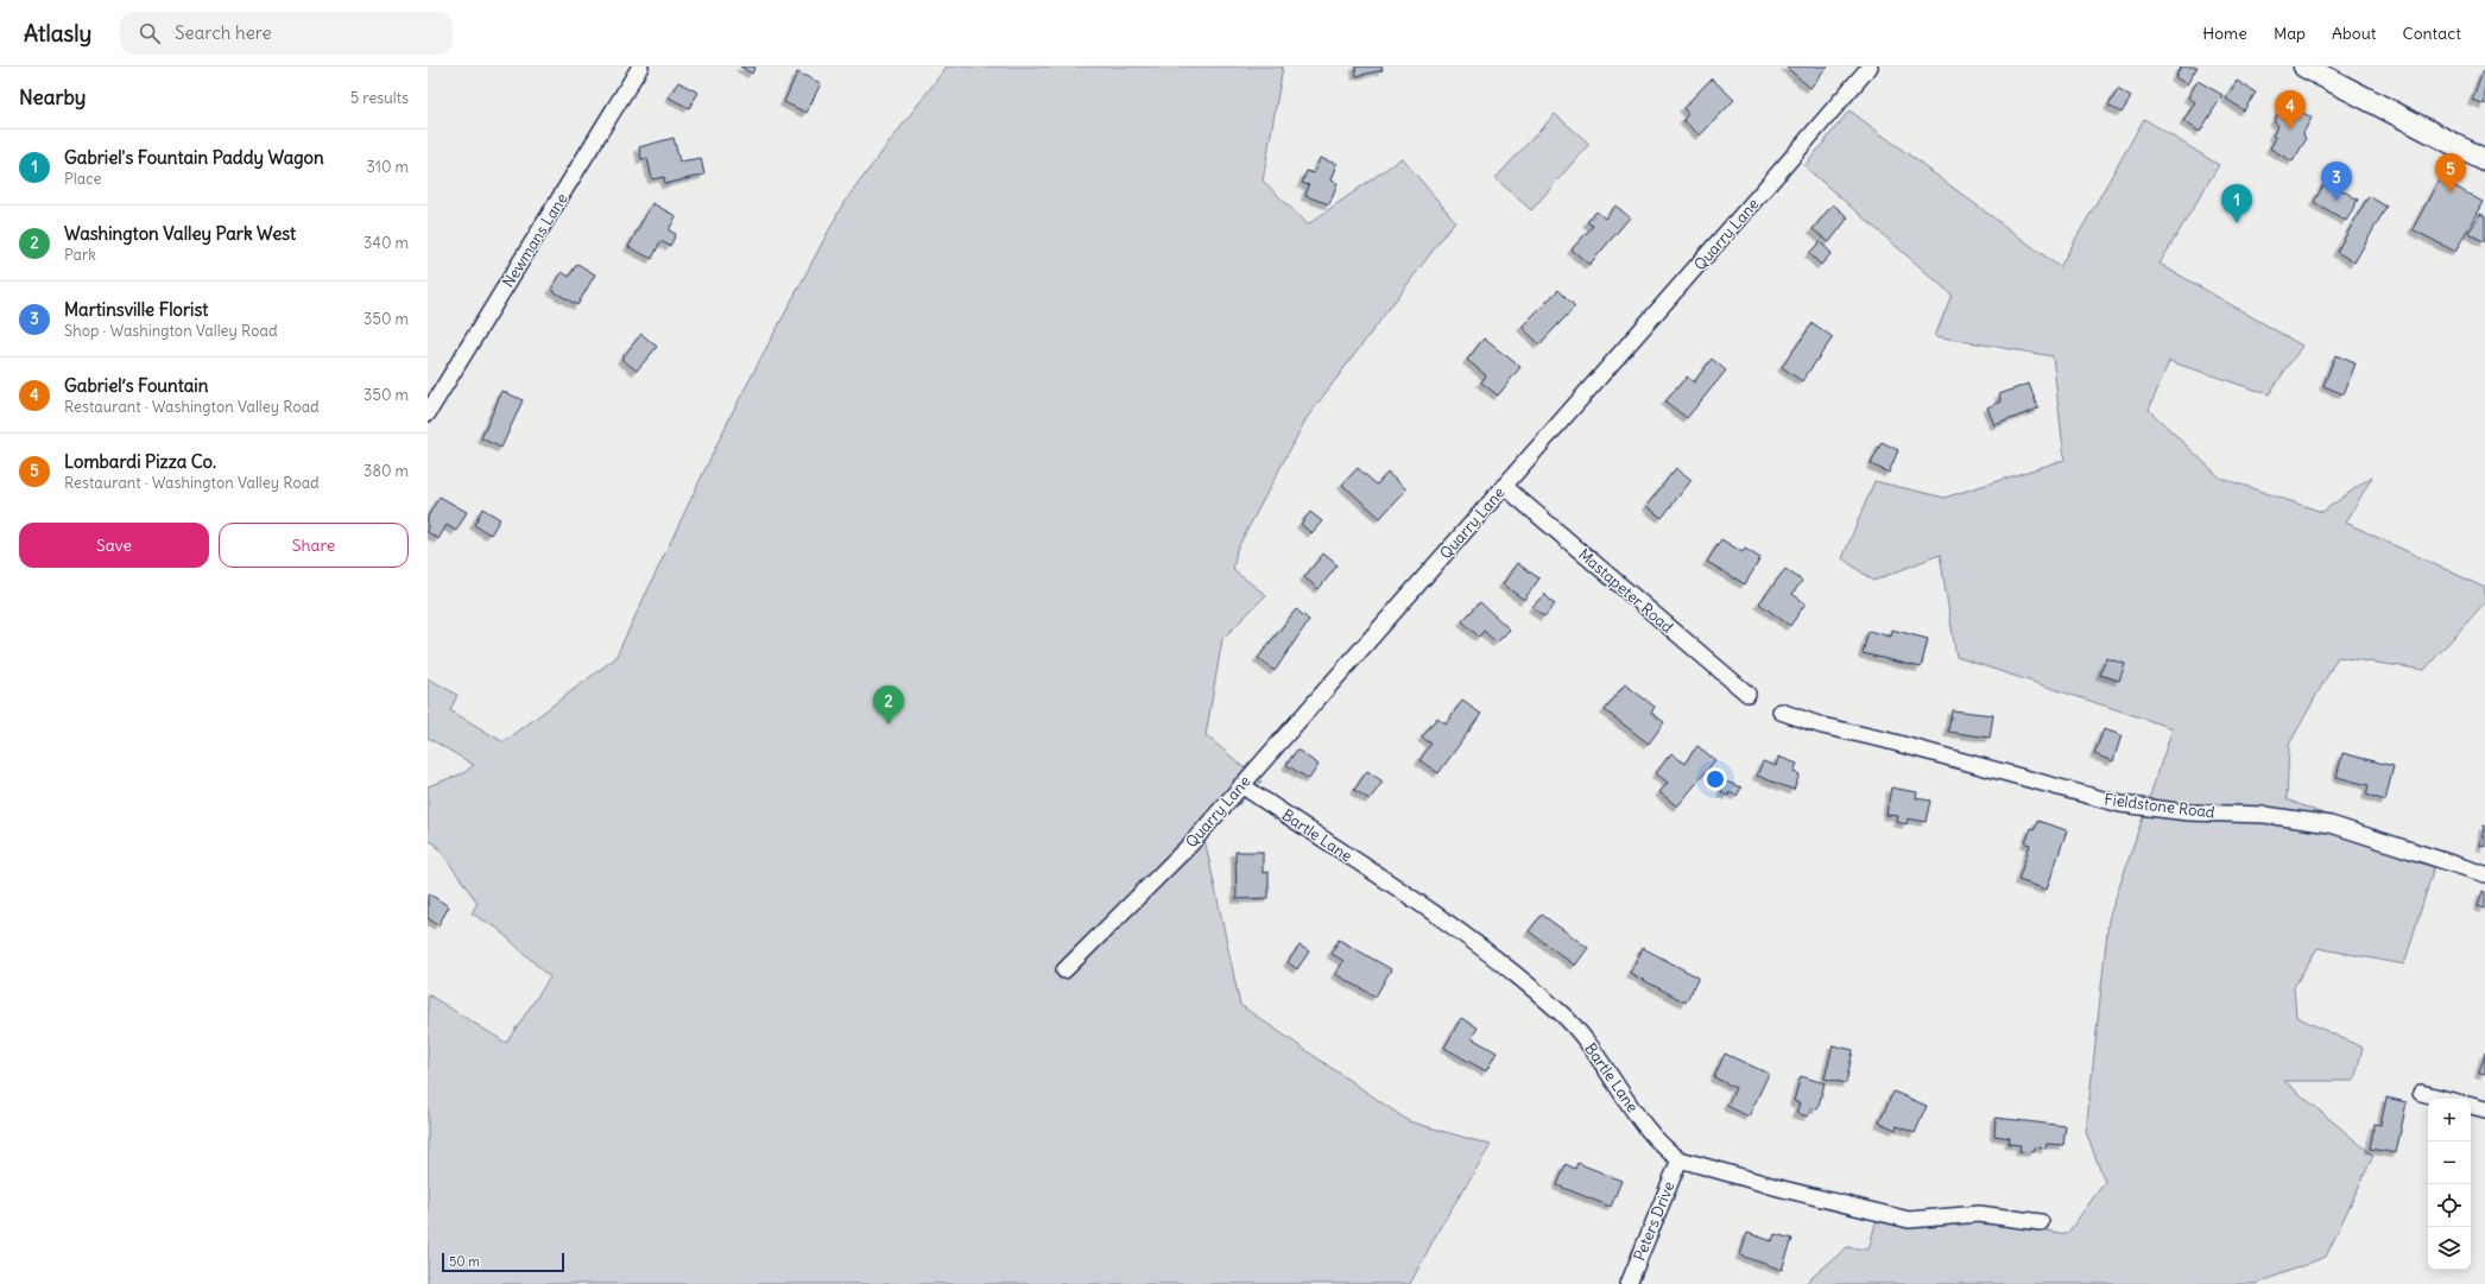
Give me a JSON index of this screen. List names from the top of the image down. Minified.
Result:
{"streets":{"street":["Quarry Lane","Newmans Lane","Mastapeter Road","Fieldstone Road","Bartle Lane","Peters Drive"]},"crossings":[["Quarry Lane","Mastapeter Road"],["Quarry Lane","Bartle Lane"],["Bartle Lane","Peters Drive"]],"scale_bar":"50 m","page":{"header":"Atlasly","search":"Search here","nav":["Home","Map","About","Contact"],"heading":["Nearby","5 results"],"pins":["4","5","3","1","2"],"list":[{"mark":"1","name":"Gabriel's Fountain Paddy Wagon","note":"Place","value":"310 m"},{"mark":"2","name":"Washington Valley Park West","note":"Park","value":"340 m"},{"mark":"3","name":"Martinsville Florist","note":"Shop · Washington Valley Road","value":"350 m"},{"mark":"4","name":"Gabriel’s Fountain","note":"Restaurant · Washington Valley Road","value":"350 m"},{"mark":"5","name":"Lombardi Pizza Co.","note":"Restaurant · Washington Valley Road","value":"380 m"}],"buttons":["Save","Share"],"map_buttons":["+","−"],"scale":"50 m"}}
